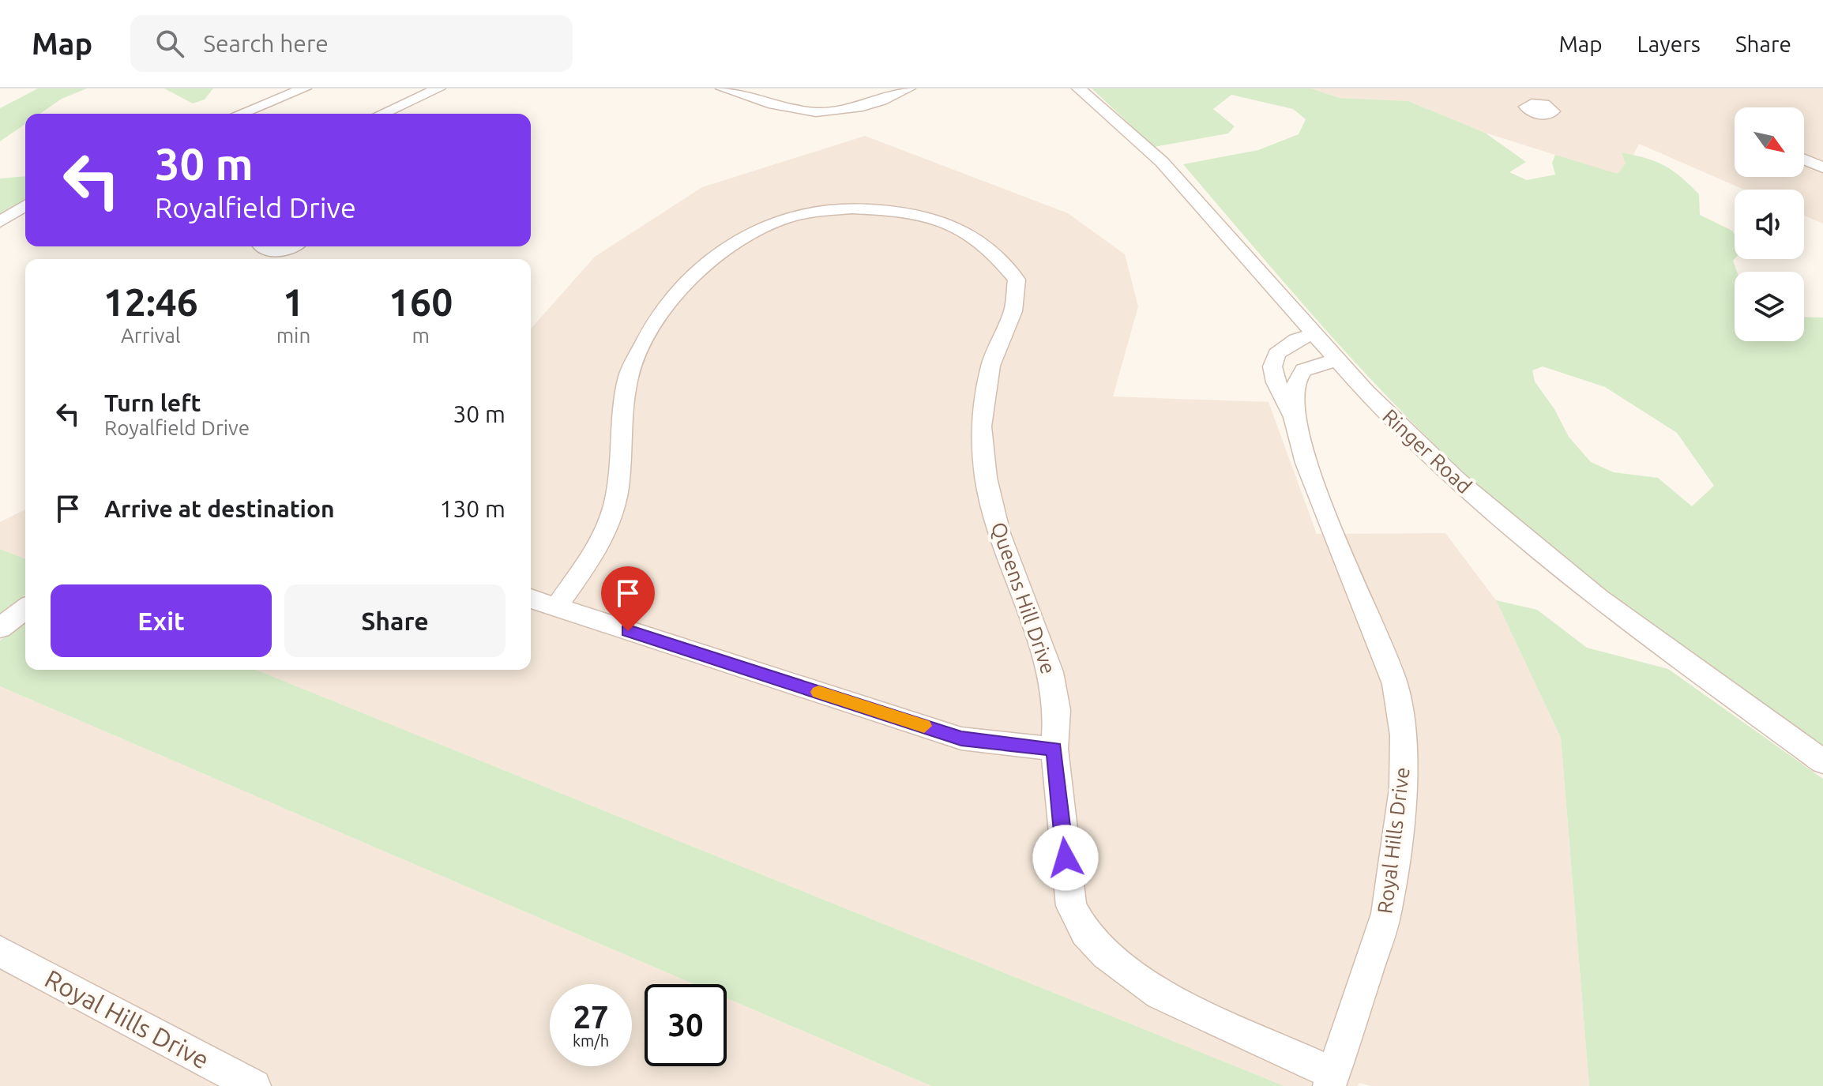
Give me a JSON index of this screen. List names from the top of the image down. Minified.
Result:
{"streets":{"street":["Ringer Road","Queens Hill Drive","Royal Hills Drive"]},"crossings":[["Ringer Road","Royal Hills Drive"],["Queens Hill Drive","Royal Hills Drive"]],"north":"bottom right","page":{"header":"Map","search":"Search here","nav":["Map","Layers","Share"],"turn":["30 m","Royalfield Drive"],"eta":["12:46","Arrival","1","min","160","m"],"list":[{"name":"Turn left","note":"Royalfield Drive","value":"30 m"},{"name":"Arrive at destination","value":"130 m"}],"buttons":["Exit","Share"],"speed":"27 km/h","limit":"30"}}
